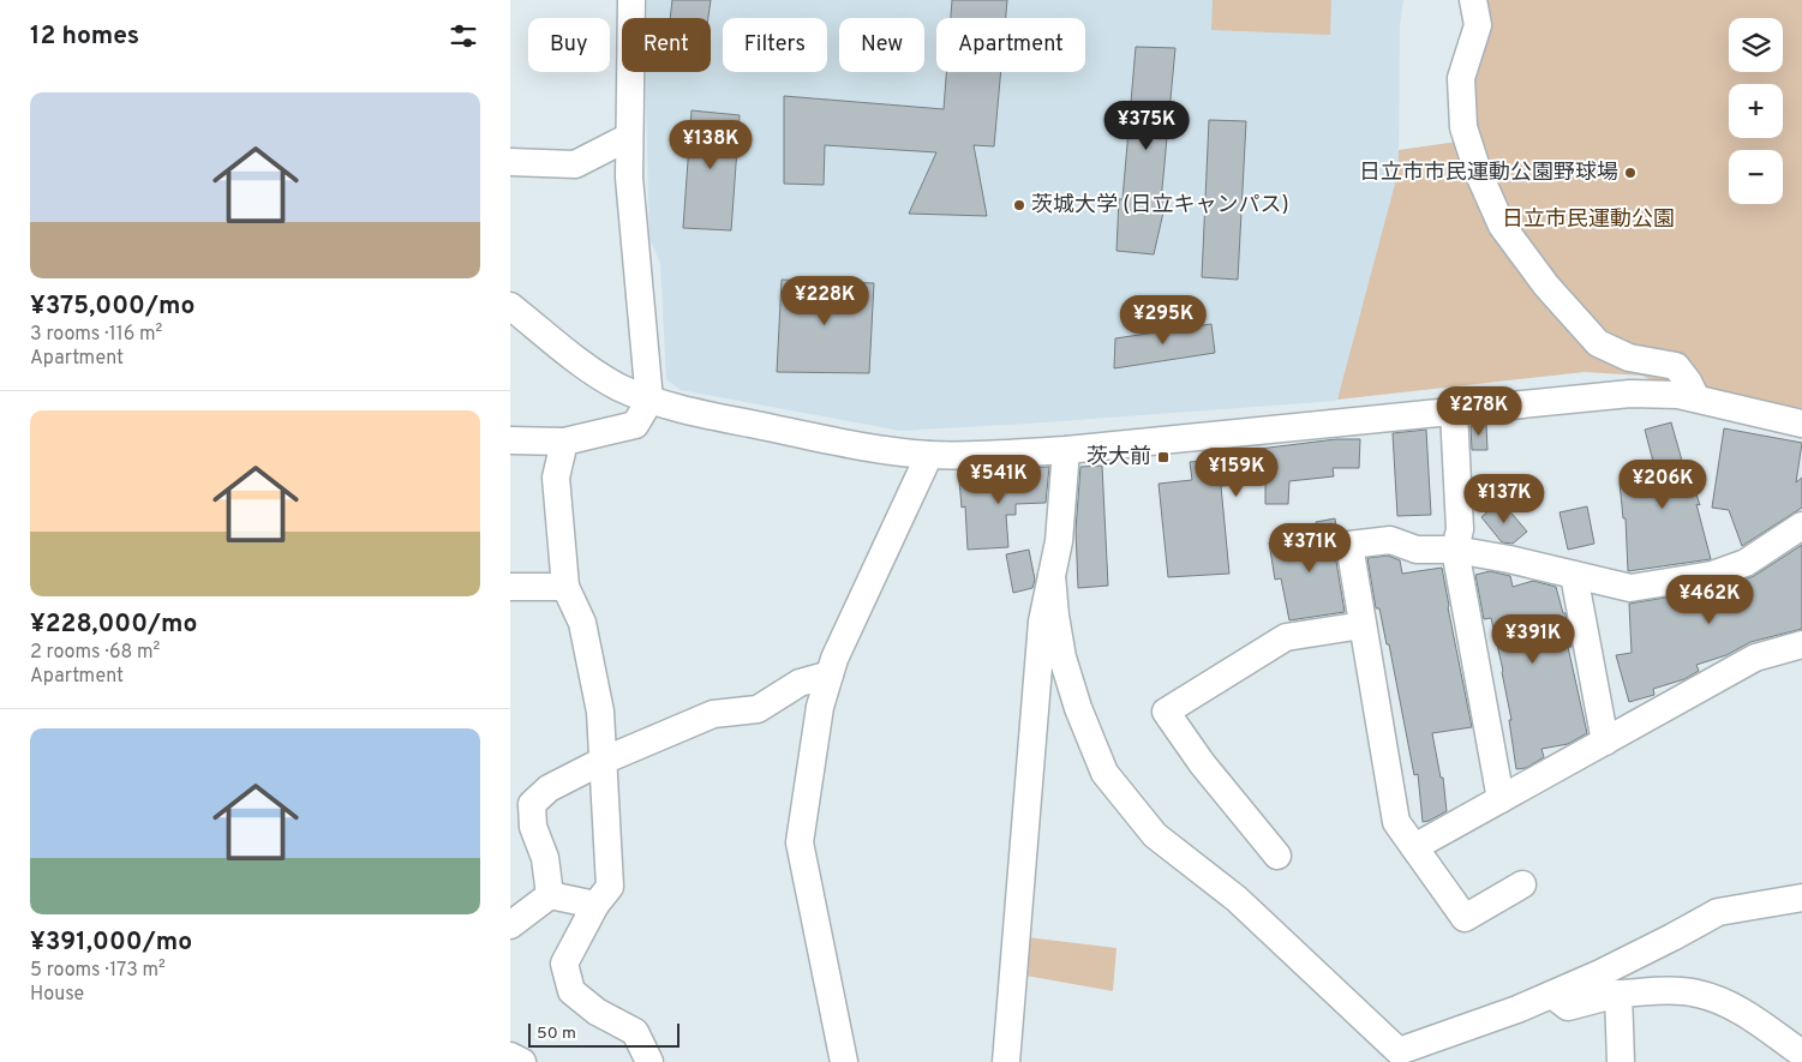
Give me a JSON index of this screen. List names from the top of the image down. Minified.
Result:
{"parks":["日立市民運動公園"],"places":{"other":["日立市市民運動公園野球場","茨城大学 (日立キャンパス)"],"transit":["茨大前"]},"scale_bar":"50 m","page":{"heading":"12 homes","map_buttons":["+","−"],"chip":["Buy","Rent","Filters","New","Apartment"],"list":[{"name":"¥375,000/mo","note":"3 rooms · 116 m² · Apartment"},{"name":"¥228,000/mo","note":"2 rooms · 68 m² · Apartment"},{"name":"¥391,000/mo","note":"5 rooms · 173 m² · House"}],"price":["¥375K","¥138K","¥228K","¥295K","¥278K","¥159K","¥541K","¥206K","¥137K","¥371K","¥462K","¥391K"],"scale":"50 m"}}
